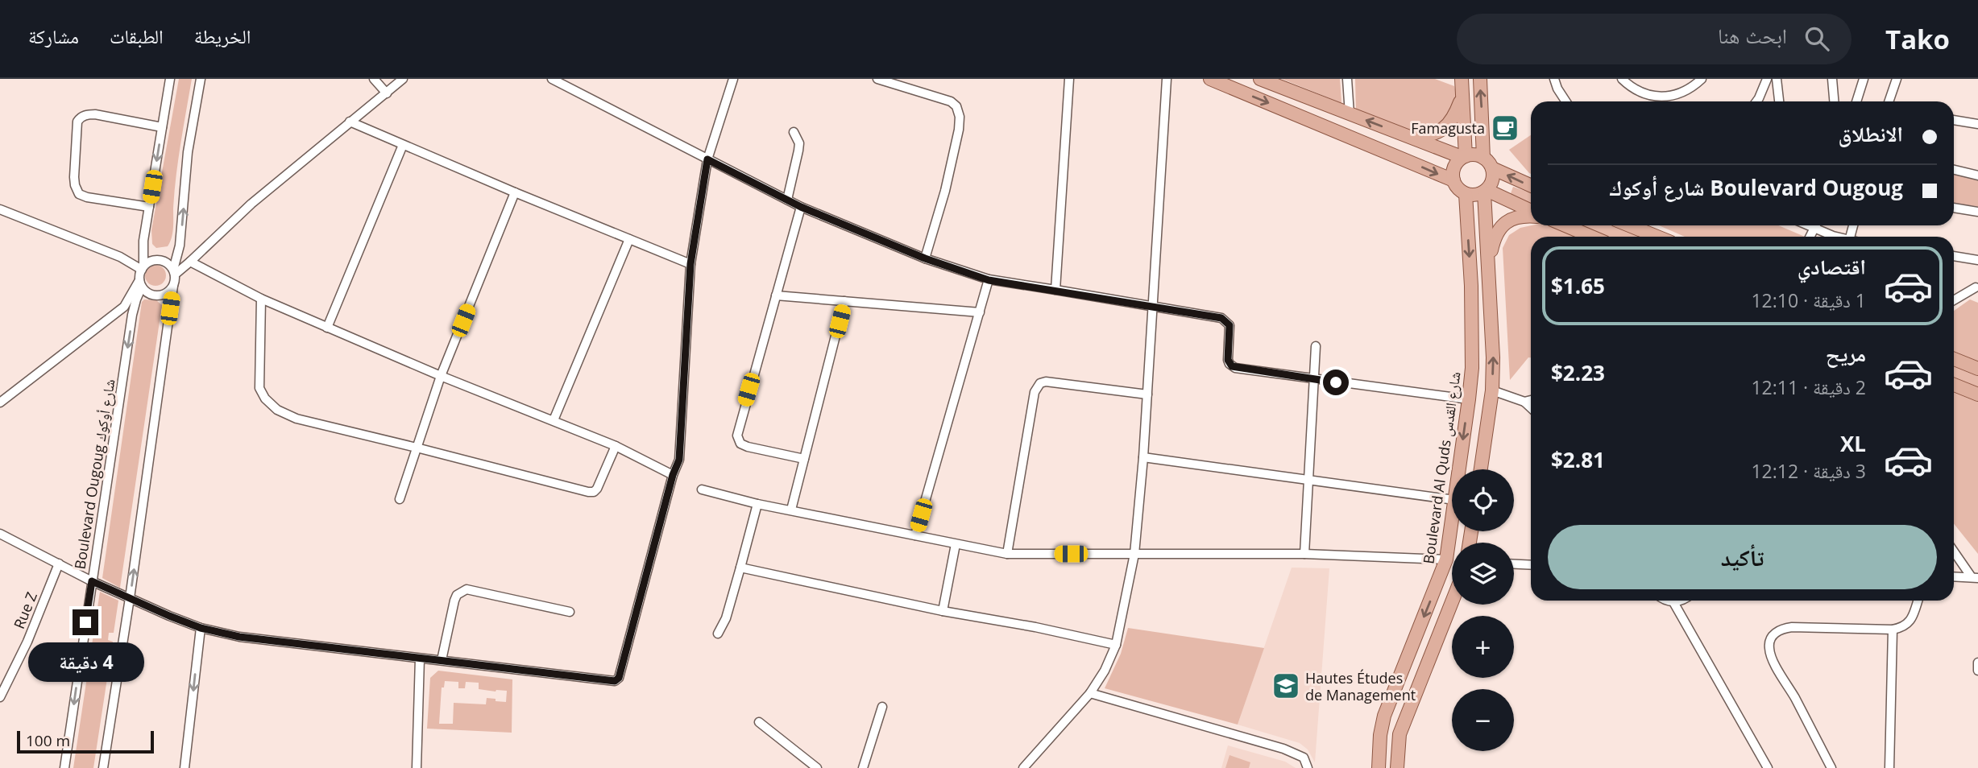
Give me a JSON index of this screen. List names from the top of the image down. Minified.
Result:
{"streets":{"main road":["Boulevard Al Quds شارع القدس"],"street":["Boulevard Ougoug شارع أوكوك","Rue Z"]},"places":{"cafe":["Famagusta"],"school or university":["Hautes Études de Management"]},"scale_bar":"100 m","page":{"header":"Tako","search":"ابحث هنا","nav":["الخريطة","الطبقات","مشاركة"],"banner":["الانطلاق","Boulevard Ougoug شارع أوكوك"],"list":[{"name":"اقتصادي","note":"1 دقيقة · 12:10","value":"$1.65"},{"name":"مريح","note":"2 دقيقة · 12:11","value":"$2.23"},{"name":"XL","note":"3 دقيقة · 12:12","value":"$2.81"}],"map_buttons":["+","−"],"buttons":"تأكيد","bubble":"4 دقيقة","scale":"100 m"}}
